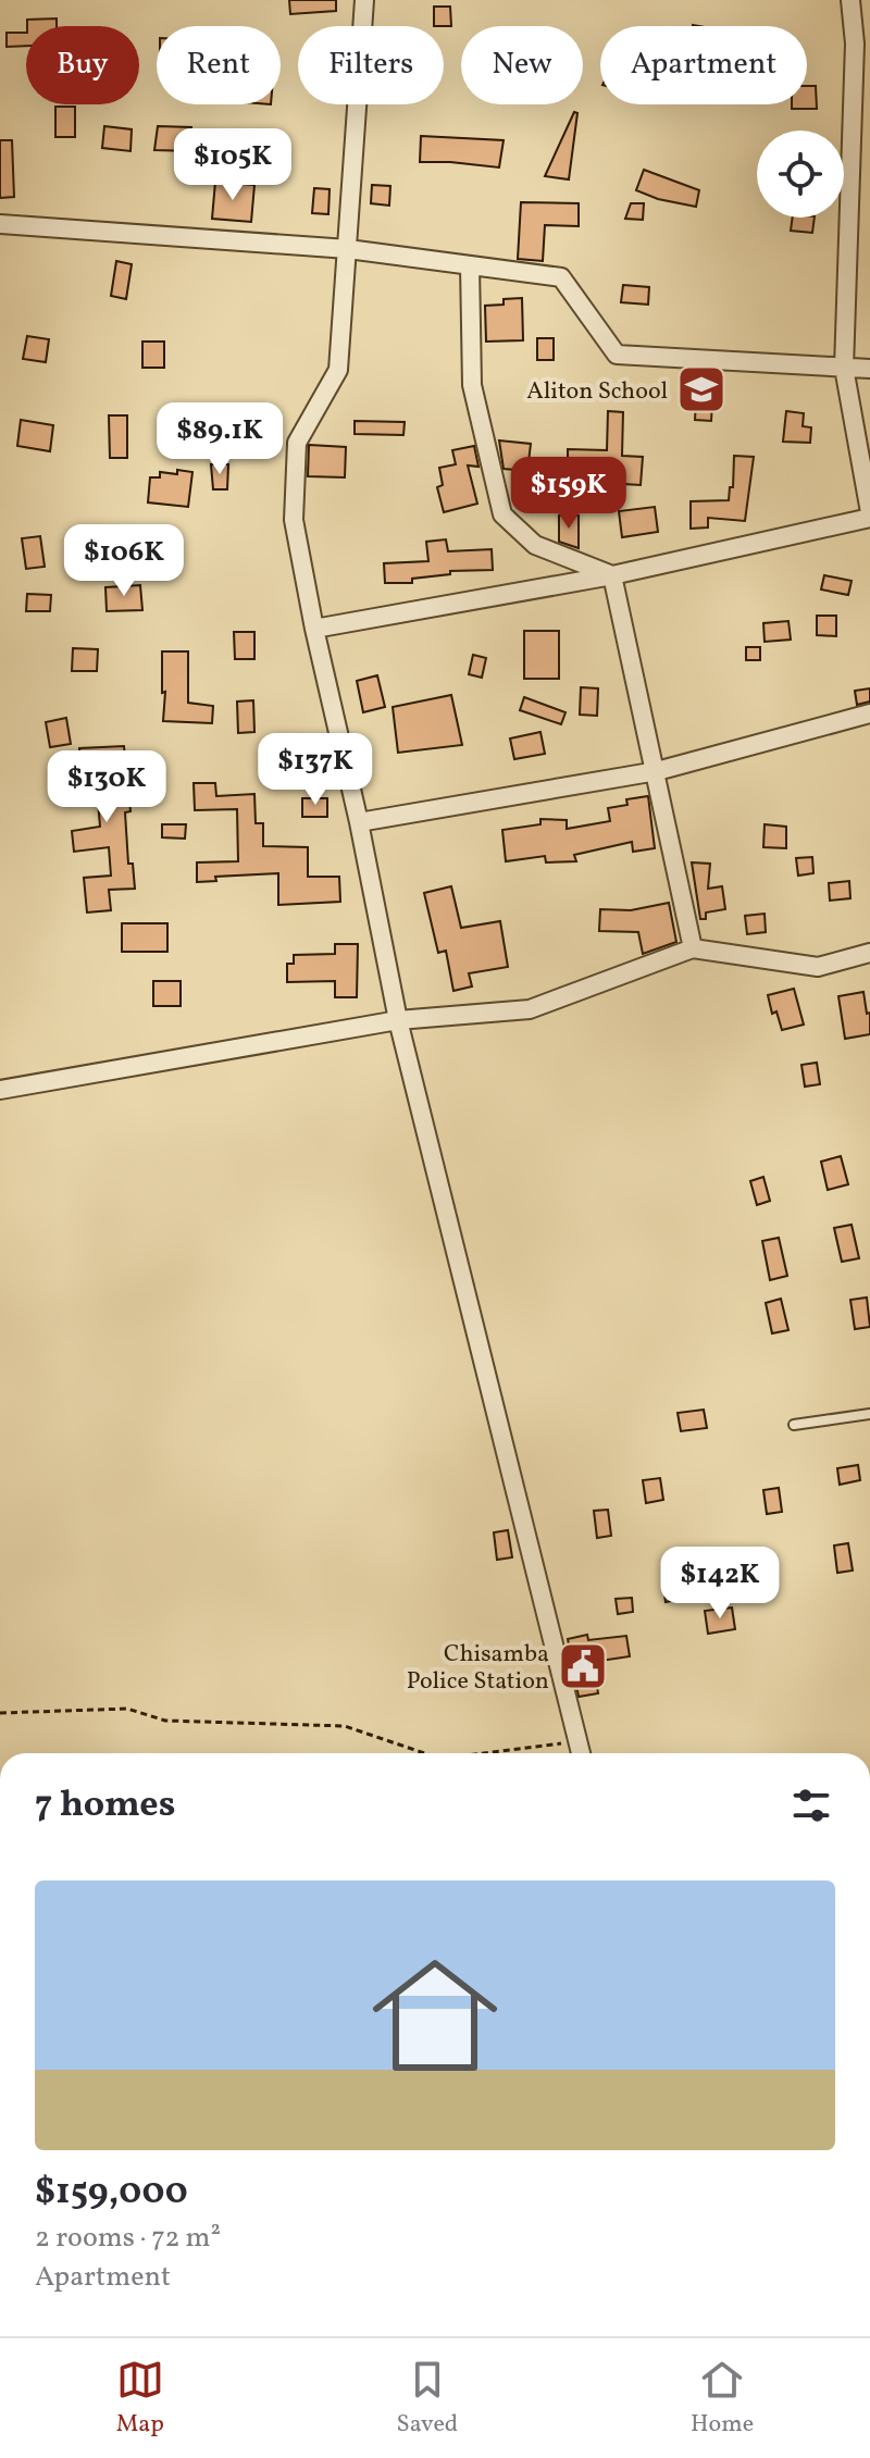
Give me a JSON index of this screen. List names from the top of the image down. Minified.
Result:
{"places":{"school or university":["Aliton School"],"public building":["Chisamba Police Station"]},"page":{"chip":["Buy","Rent","Filters","New","Apartment"],"price":["$105K","$89.1K","$159K","$106K","$137K","$130K","$142K"],"heading":"7 homes","list":[{"name":"$159,000","note":"2 rooms · 72 m² · Apartment"}],"tabs":["Map","Saved","Home"]}}
